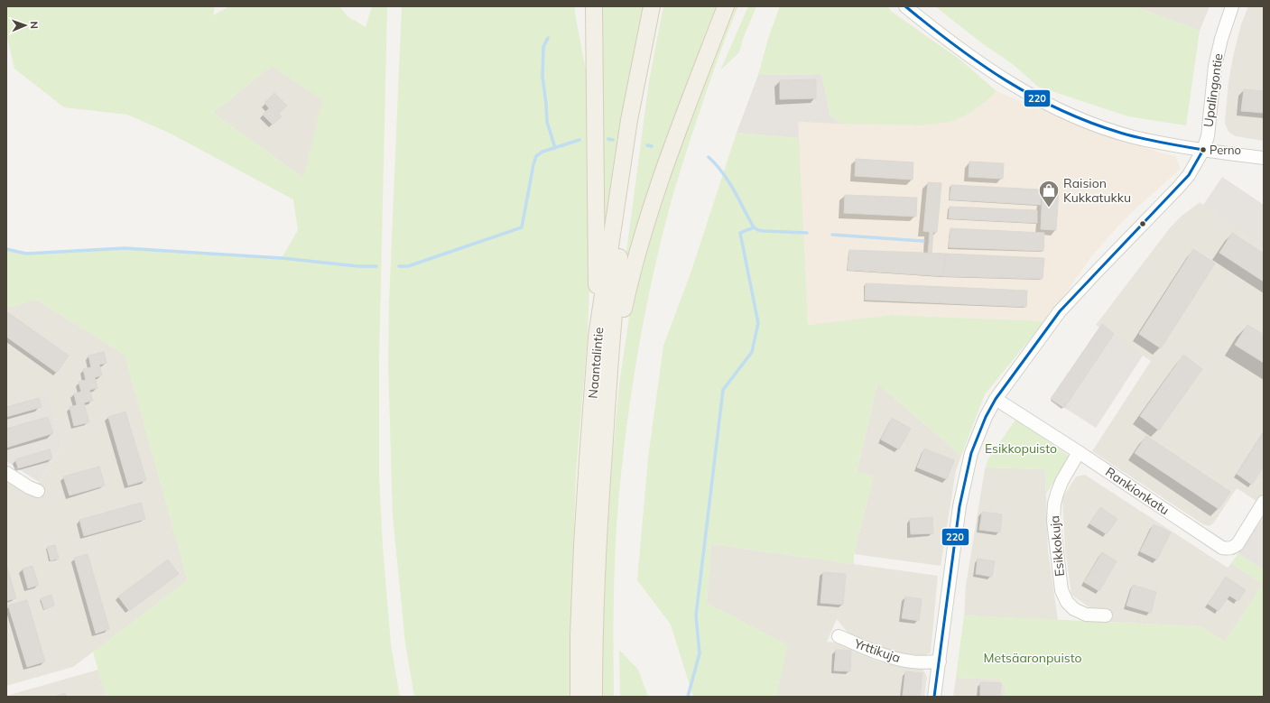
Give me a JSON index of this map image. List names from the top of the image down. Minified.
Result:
{"streets":{"main road":["Naantalintie"],"street":["Upalingontie","Rankionkatu","Esikkokuja","Yrttikuja"]},"crossings":[["Upalingontie","Rankionkatu"],["Upalingontie","Yrttikuja"],["Rankionkatu","Esikkokuja"]],"parks":["Esikkopuisto","Metsäaronpuisto"],"places":{"other":["Perno"],"shop":["Raision Kukkatukku"]},"lines":["transit line 220"],"north":"right"}
